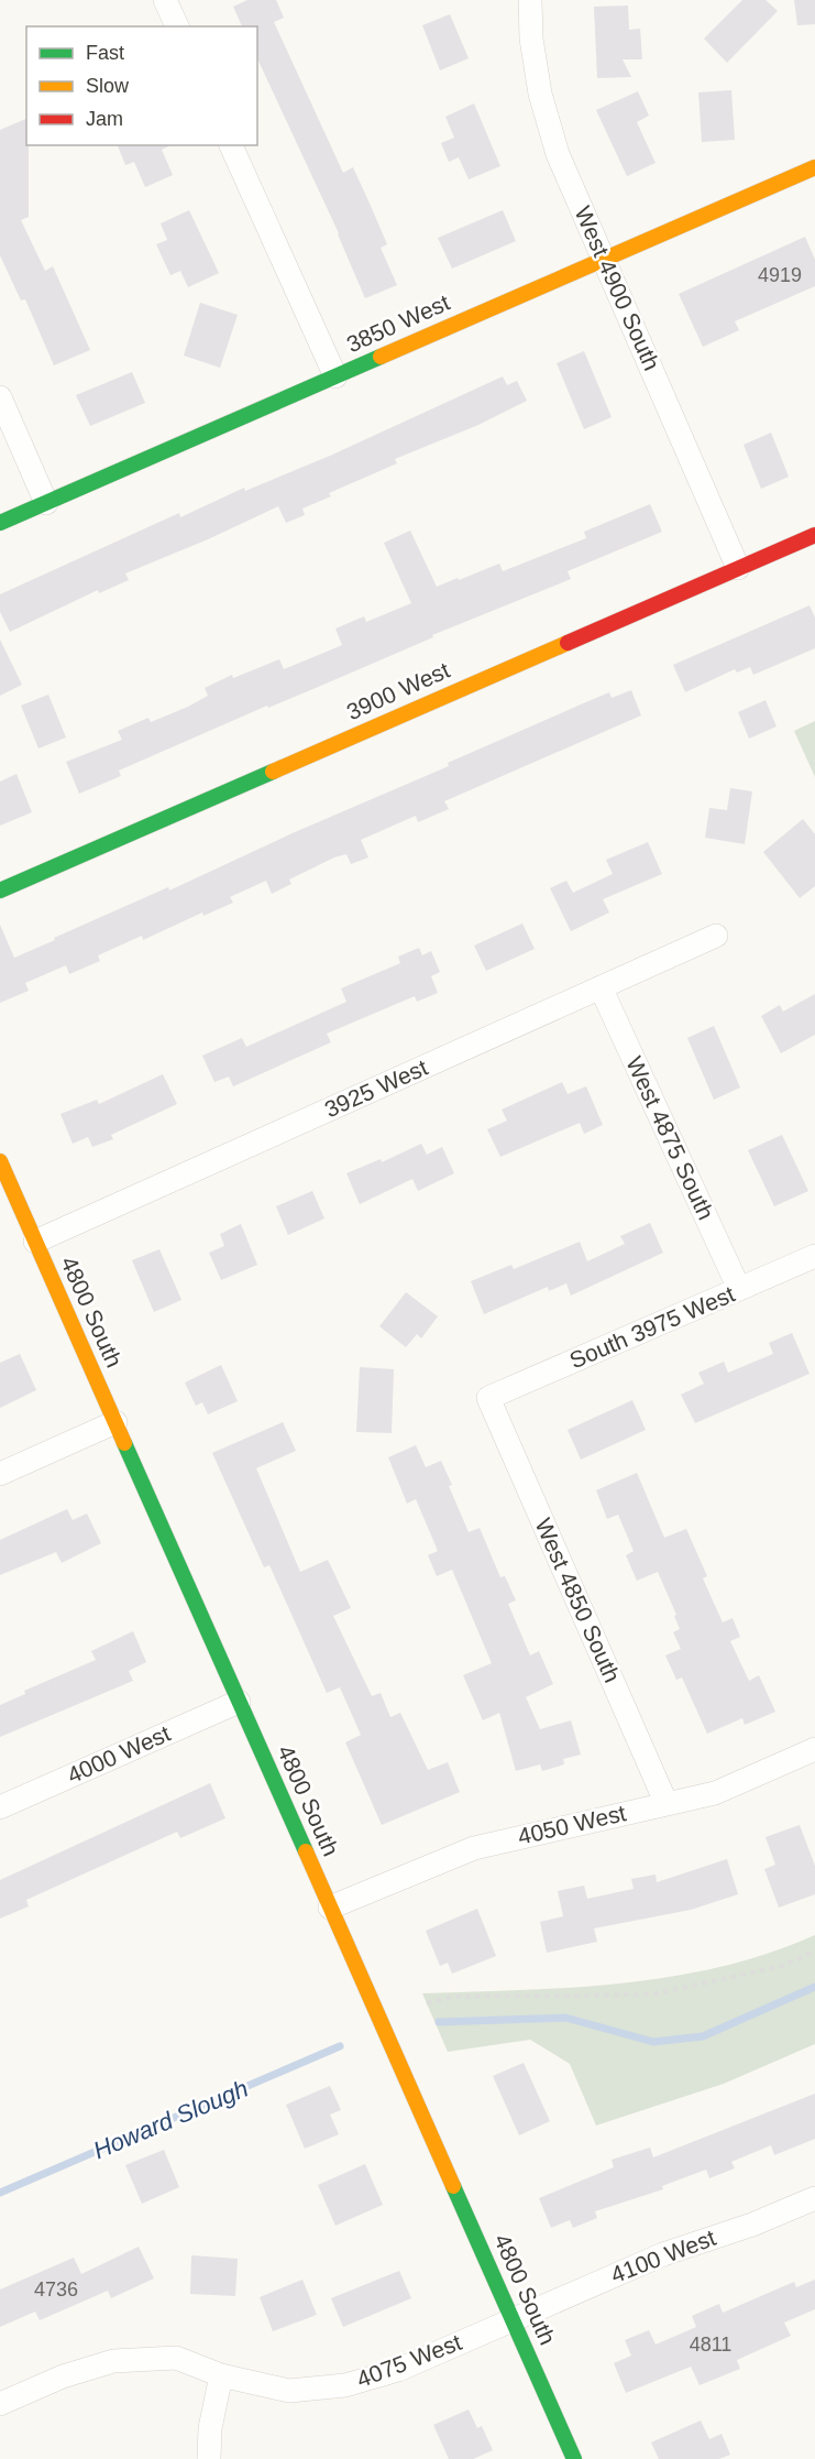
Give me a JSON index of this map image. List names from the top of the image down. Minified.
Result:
{"streets":{"street":["West 4900 South","3850 West","3900 West","3925 West","West 4875 South","4800 South","South 3975 West","West 4850 South","4000 West","4050 West","4100 West","4075 West"]},"crossings":[["West 4900 South","3850 West"],["West 4900 South","3900 West"],["3925 West","West 4875 South"],["3925 West","4800 South"],["West 4875 South","South 3975 West"],["4800 South","4000 West"],["4800 South","4050 West"],["4800 South","4100 West"],["4800 South","4075 West"],["South 3975 West","West 4850 South"],["West 4850 South","4050 West"],["4100 West","4075 West"]],"water":["Howard Slough"],"house_numbers":["4919","4736","4811"],"legend":["Fast","Slow","Jam"]}
